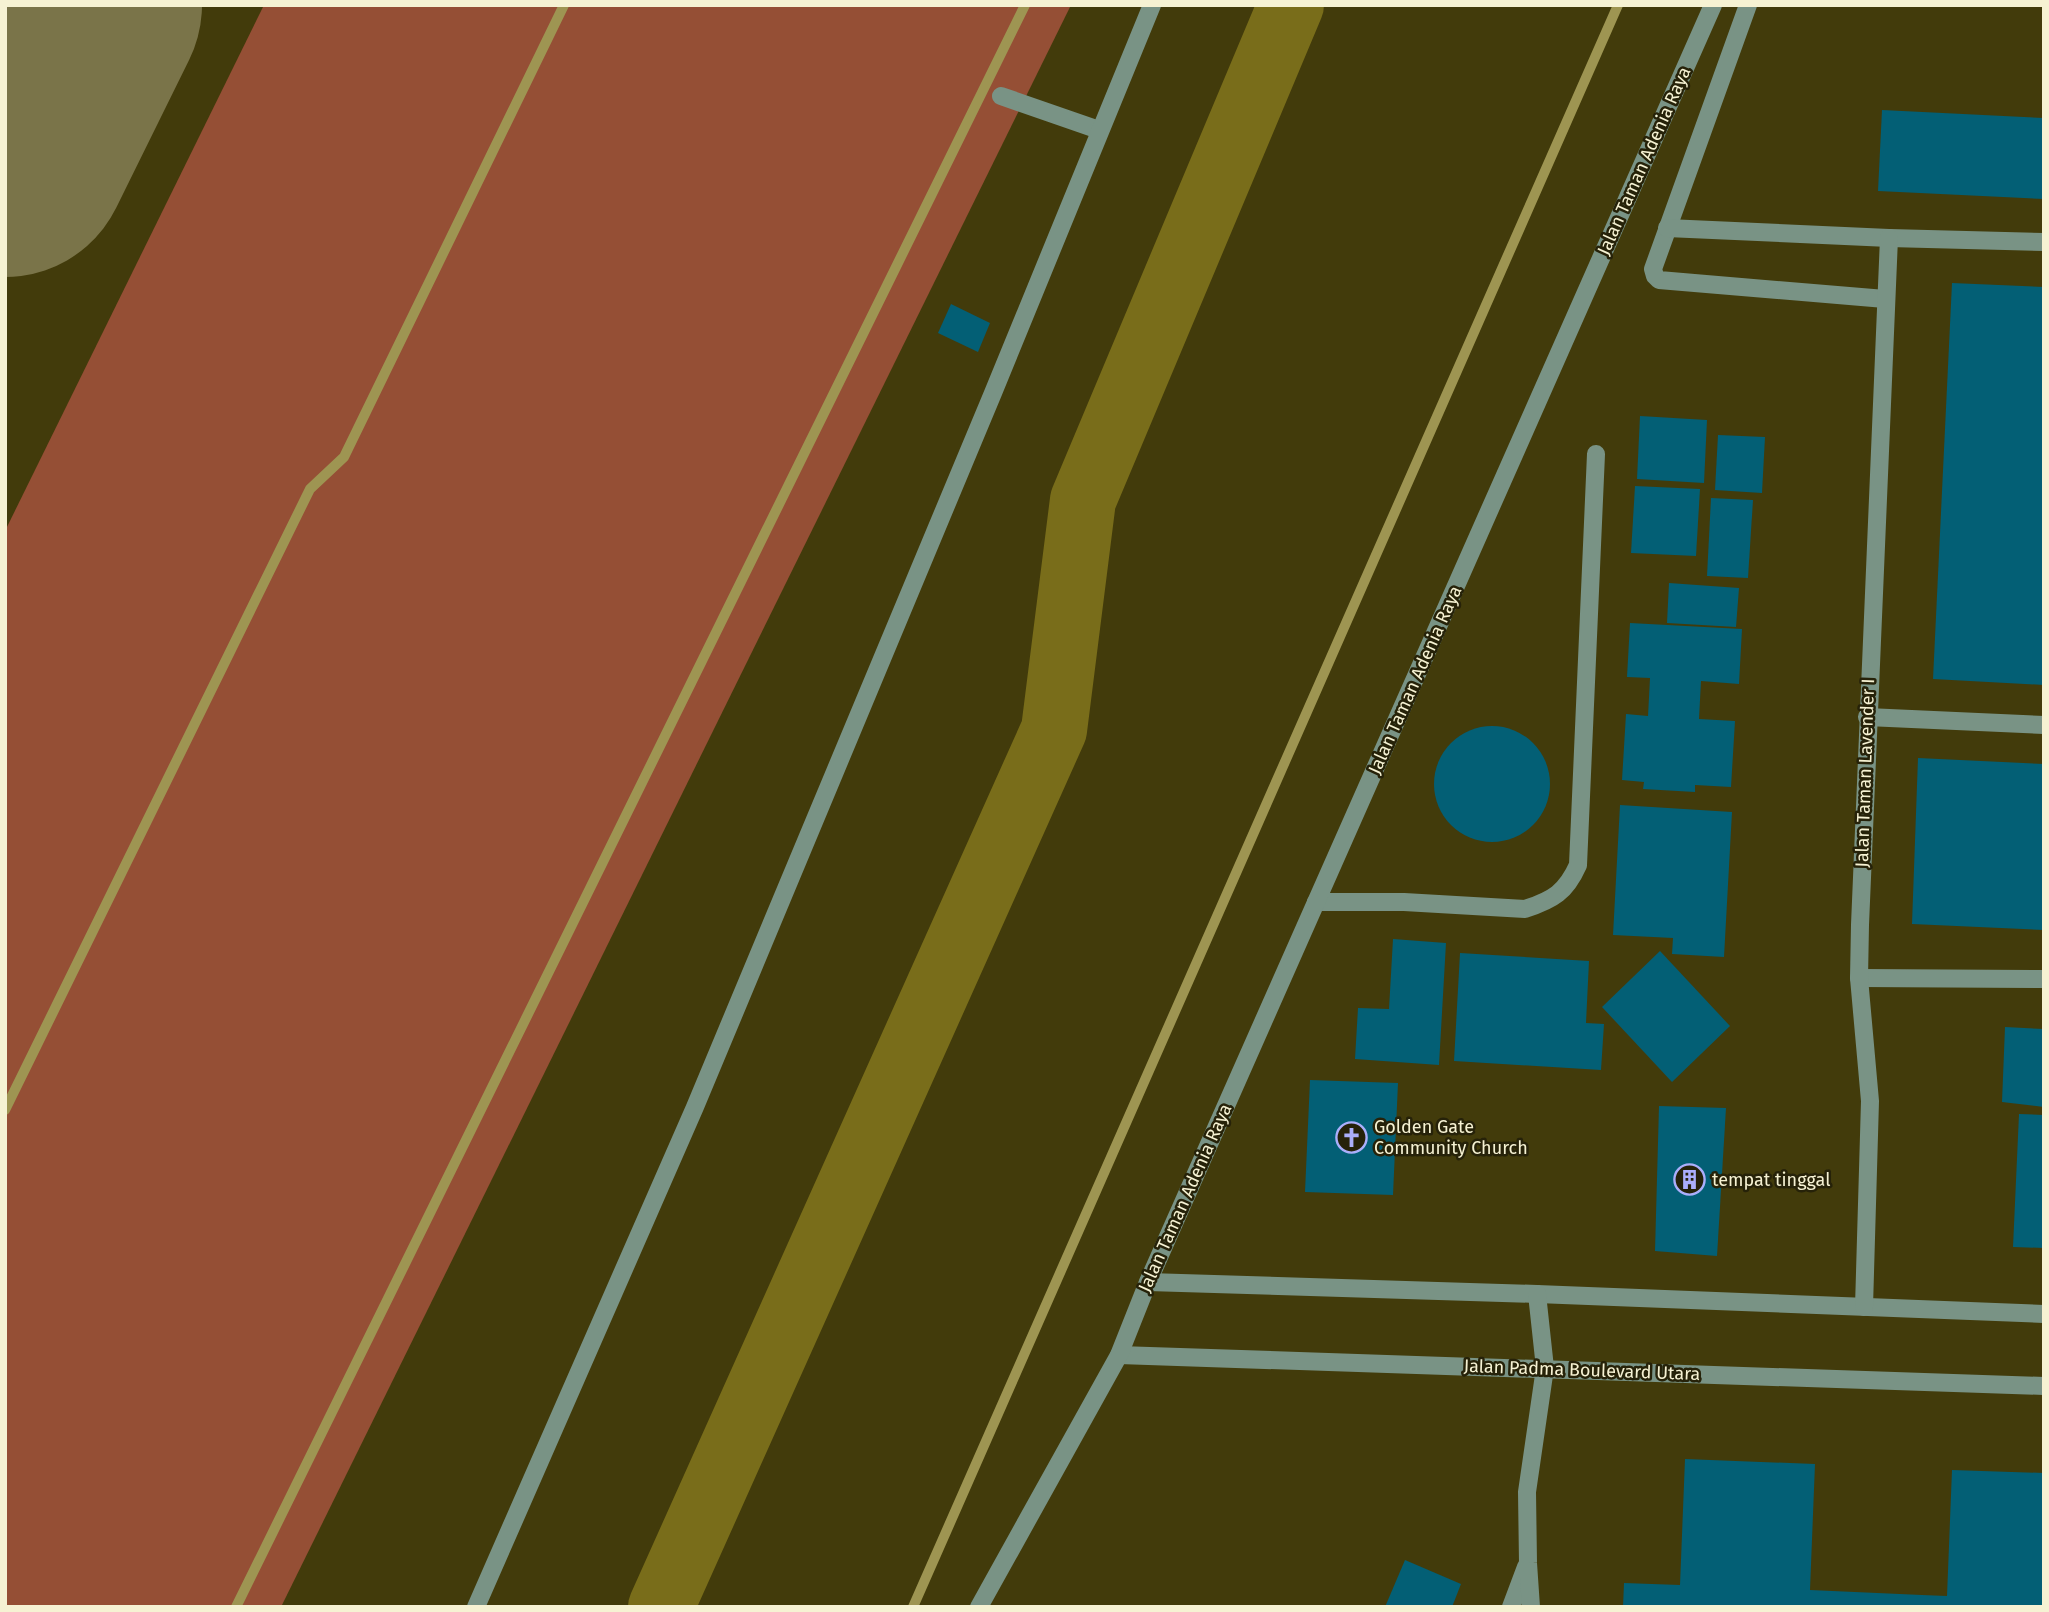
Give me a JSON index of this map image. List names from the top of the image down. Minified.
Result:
{"streets":{"street":["Jalan Taman Adenia Raya","Jalan Taman Lavender I","Jalan Padma Boulevard Utara"]},"crossings":[["Jalan Taman Adenia Raya","Jalan Padma Boulevard Utara"]],"places":{"church":["Golden Gate Community Church"],"building":["tempat tinggal"]}}
